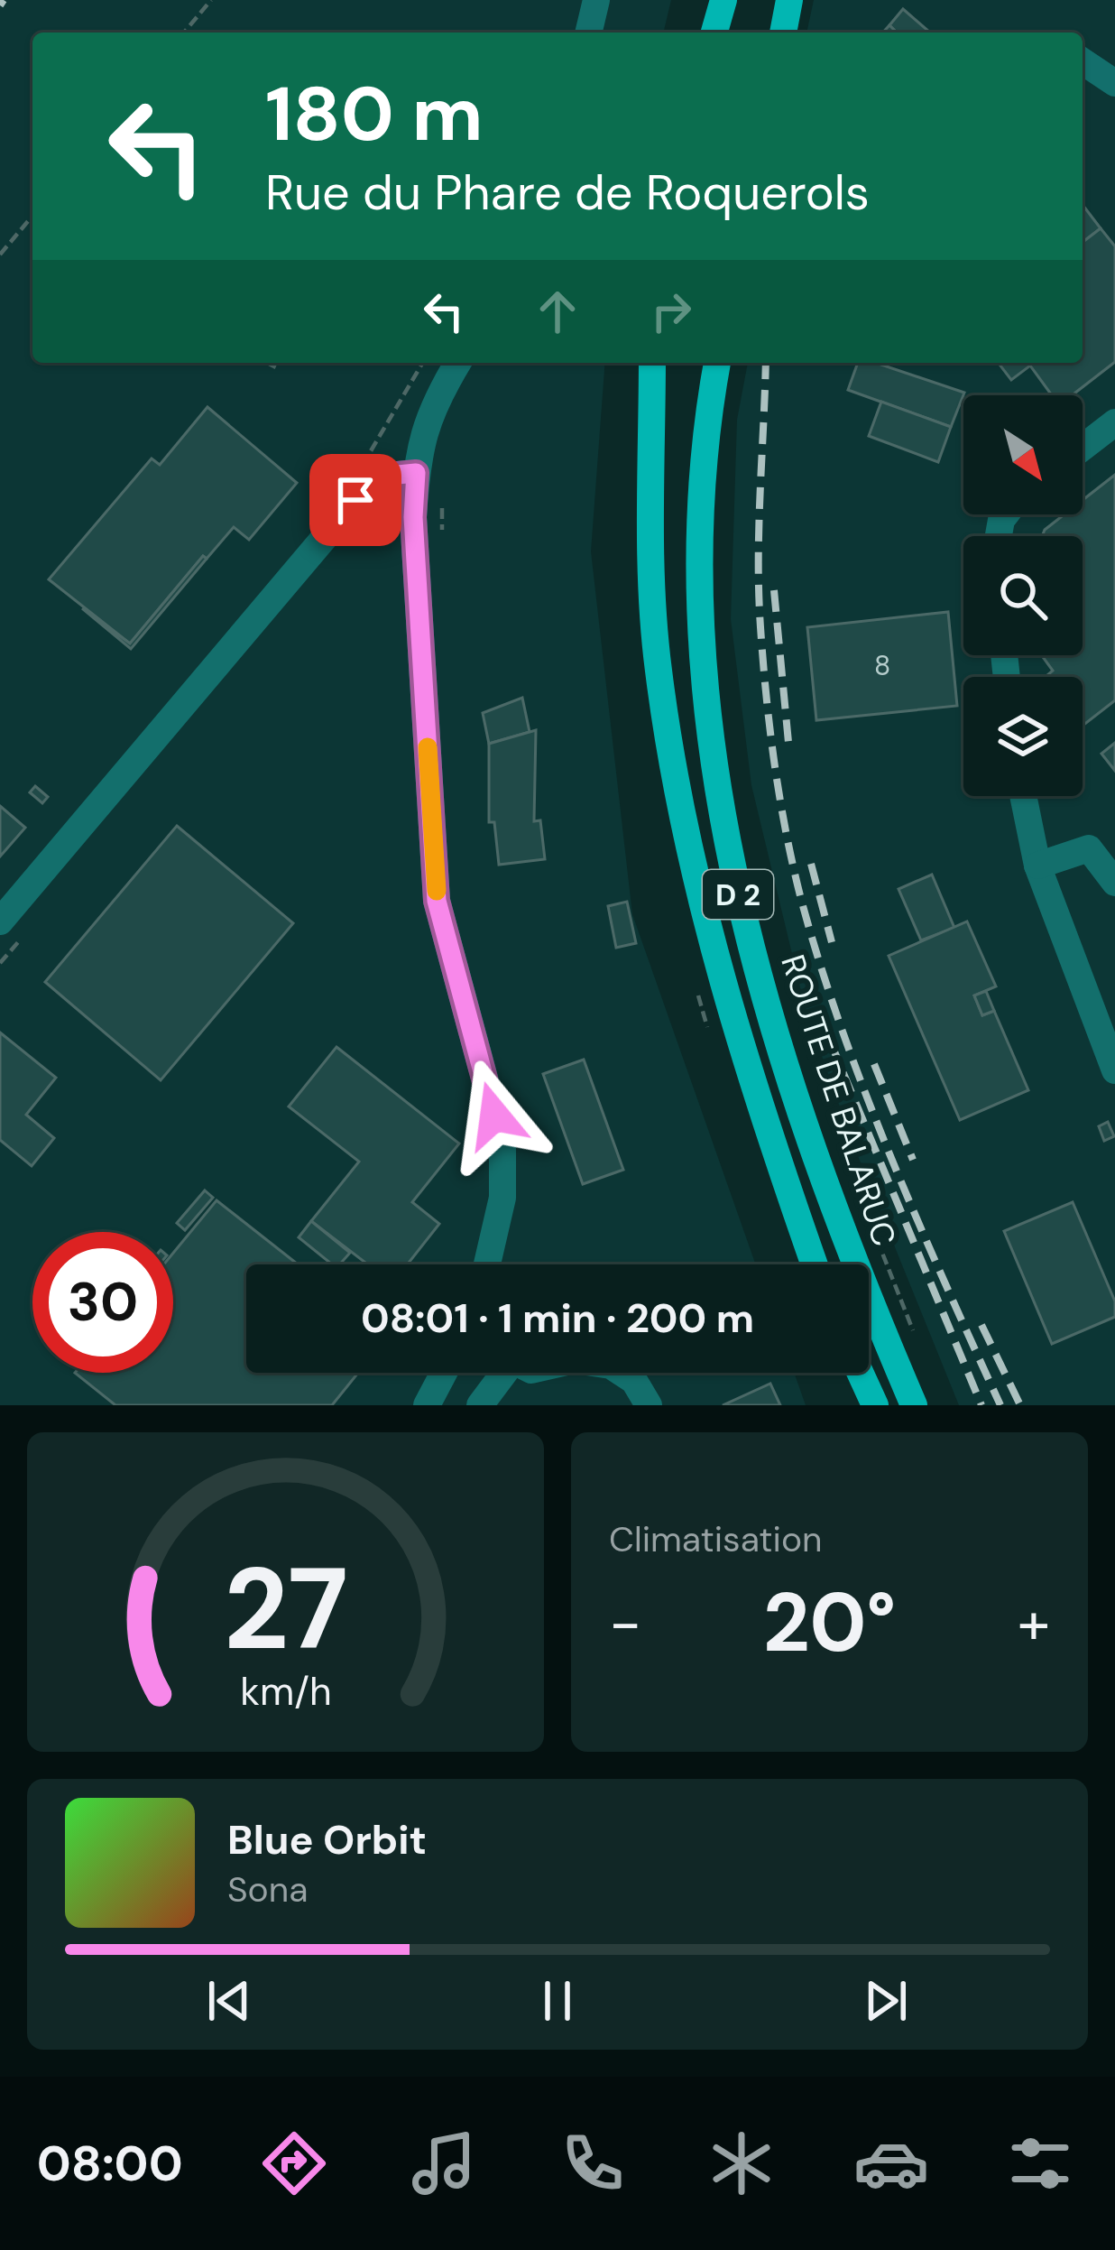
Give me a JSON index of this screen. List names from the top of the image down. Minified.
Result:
{"streets":{"main road":["D 2","ROUTE DE BALARUC"]},"house_numbers":["8"],"north":"bottom right","page":{"turn":["180 m","Rue du Phare de Roquerols"],"limit":"30","trip":"08:01 · 1 min · 200 m","tile":"Climatisation","heat":["−","20°","+"],"song":["Blue Orbit","Sona"],"tabs":"08:00","gauge":["27","km/h"]}}
